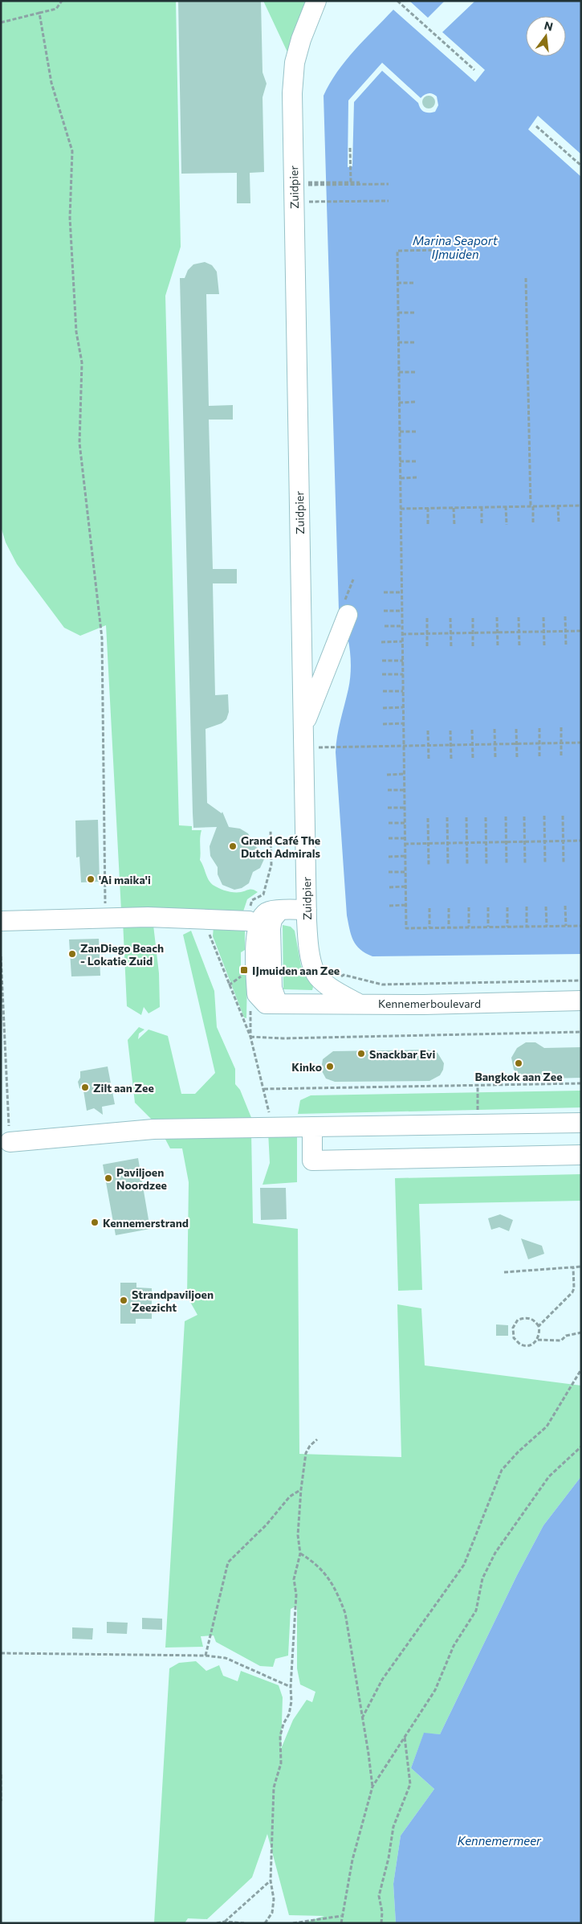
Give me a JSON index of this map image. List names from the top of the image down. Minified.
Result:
{"streets":{"street":["Zuidpier","Kennemerboulevard"]},"crossings":[["Zuidpier","Kennemerboulevard"]],"water":["Marina Seaport IJmuiden","Kennemermeer"],"places":{"other":["Grand Café The Dutch Admirals","'Ai maika'i","ZanDiego Beach - Lokatie Zuid","Snackbar Evi","Bangkok aan Zee","Kinko","Zilt aan Zee","Paviljoen Noordzee","Kennemerstrand","Strandpaviljoen Zeezicht"],"transit":["IJmuiden aan Zee"]},"north":"top"}
